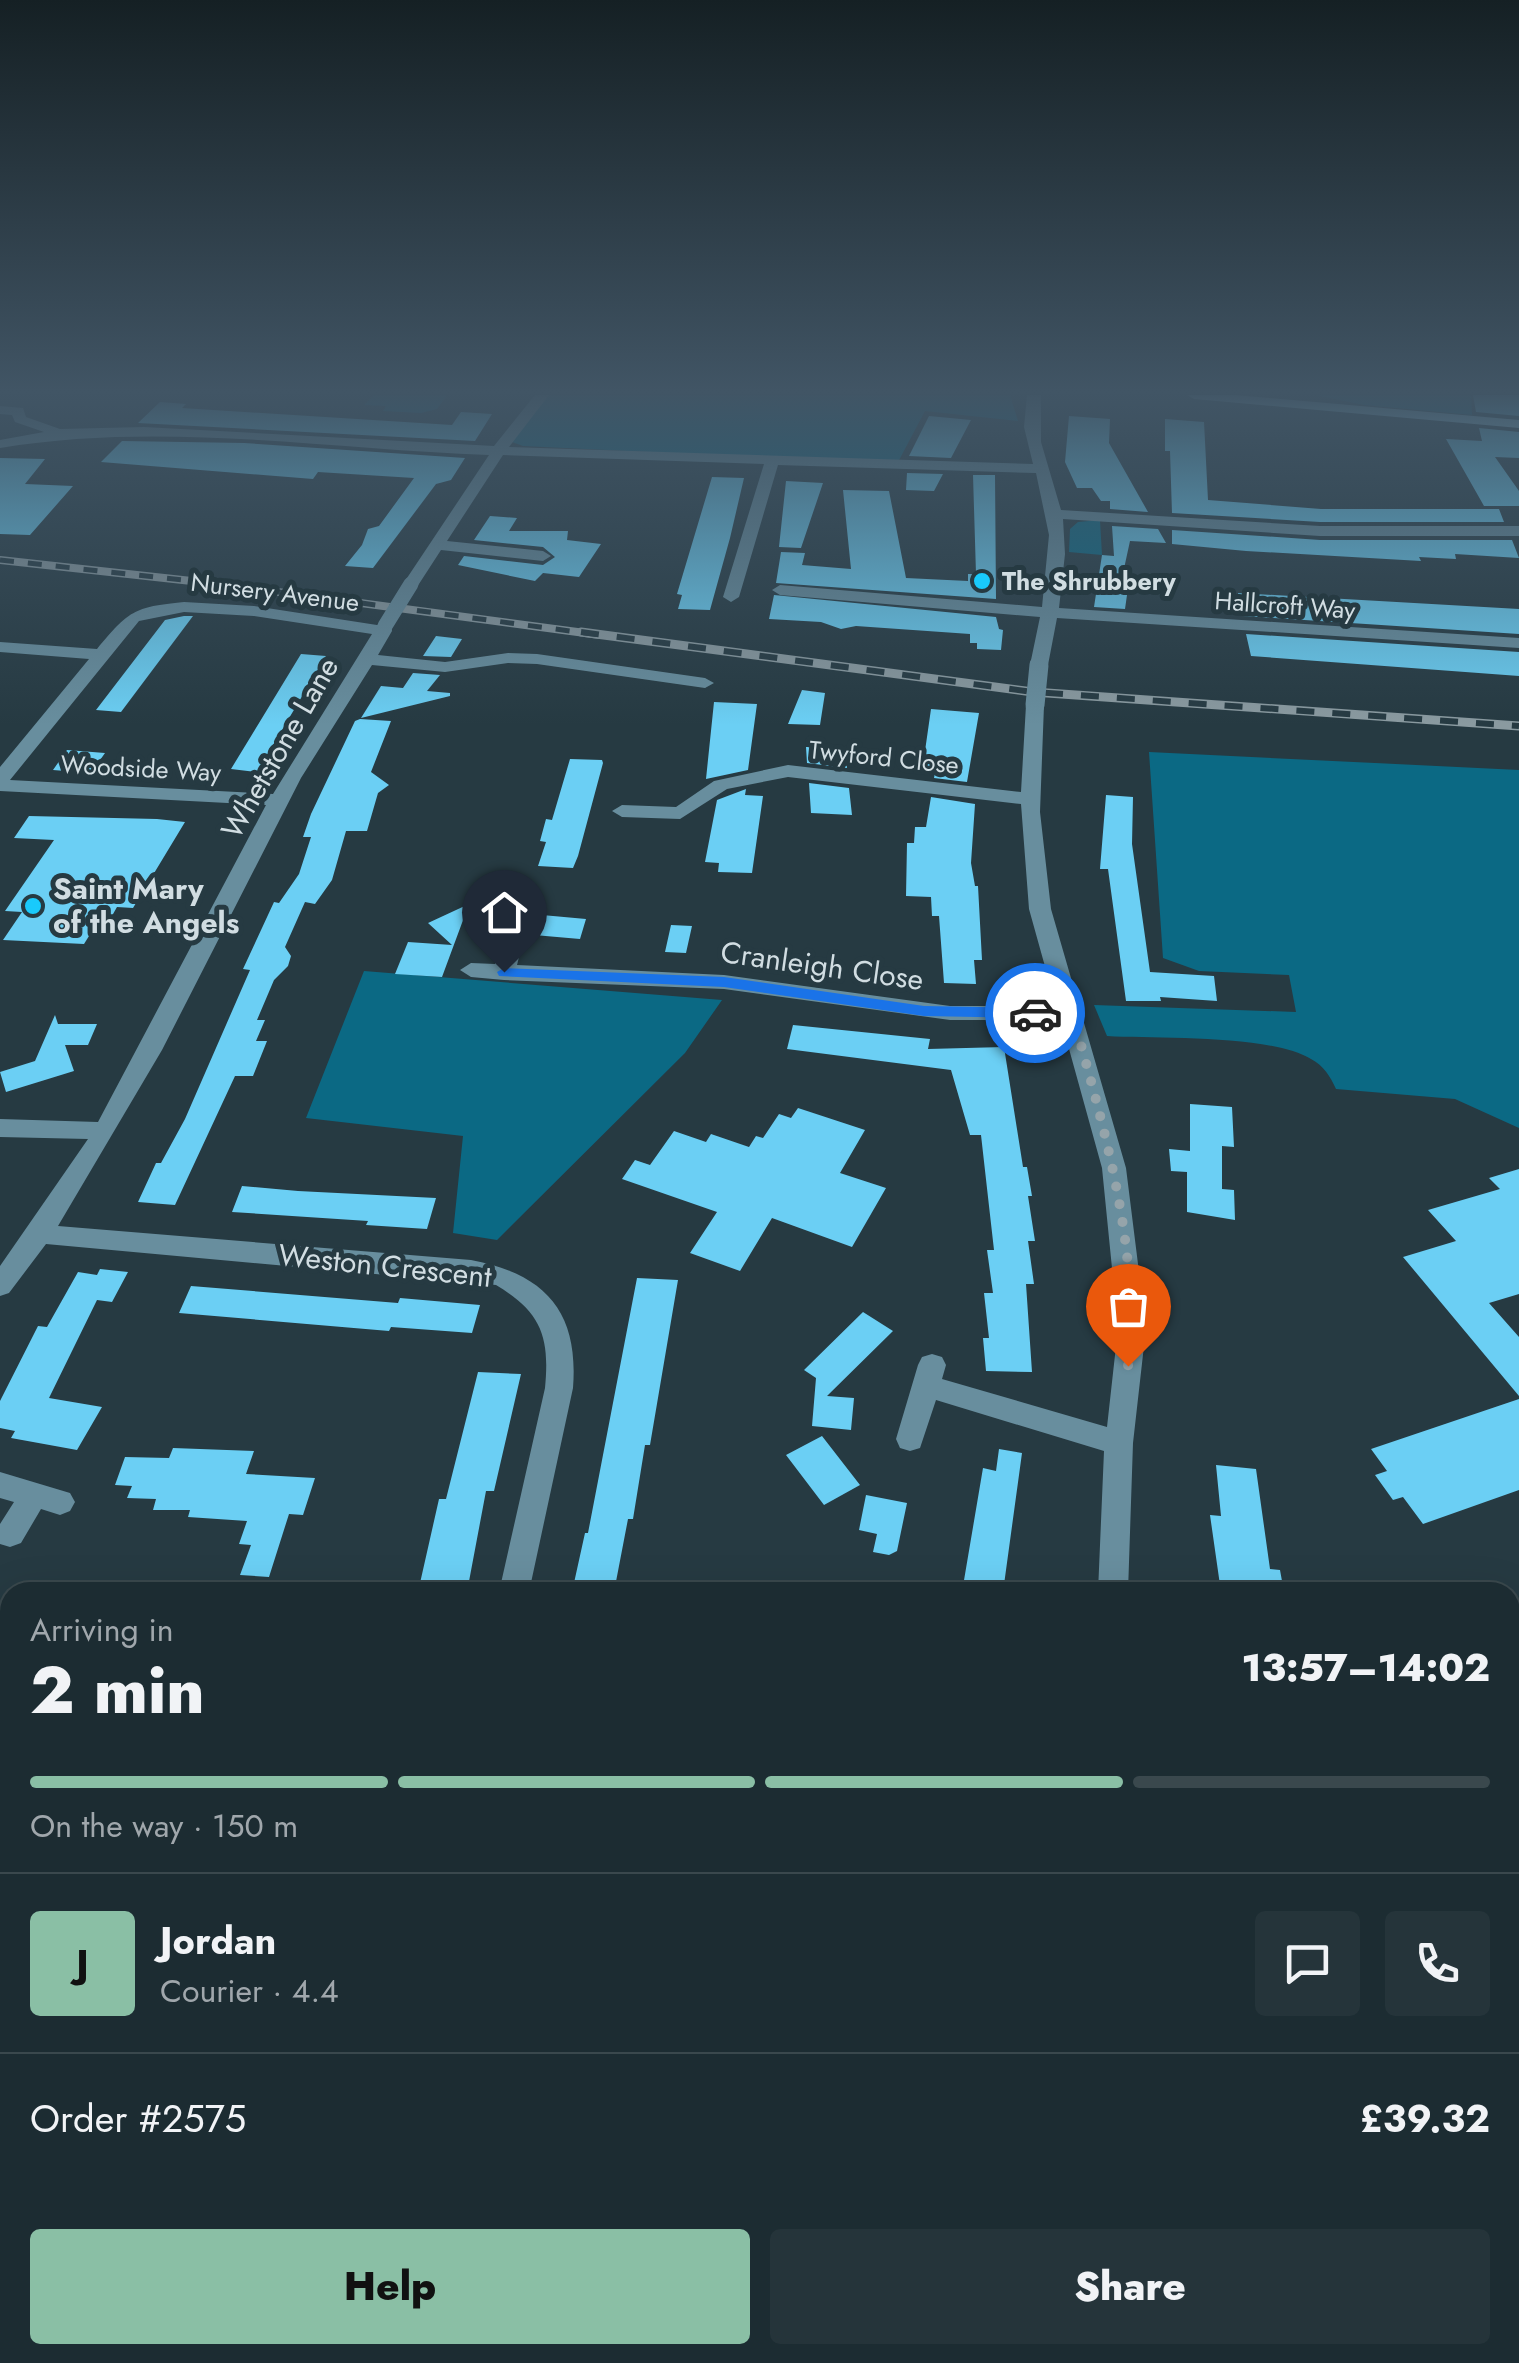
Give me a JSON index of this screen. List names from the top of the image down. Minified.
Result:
{"streets":{"street":["Nursery Avenue","Hallcroft Way","Whetstone Lane","Twyford Close","Woodside Way","Cranleigh Close","Weston Crescent"]},"crossings":[["Nursery Avenue","Whetstone Lane"],["Nursery Avenue","Woodside Way"],["Whetstone Lane","Woodside Way"],["Whetstone Lane","Weston Crescent"]],"places":["The Shrubbery","Saint Mary of the Angels"],"page":{"heading":["2 min","Arriving in","13:57–14:02"],"panel":["Jordan","Courier · 4.4","Order #2575","£39.32"],"bar":"On the way · 150 m","round":"J","buttons":["Help","Share"]}}
